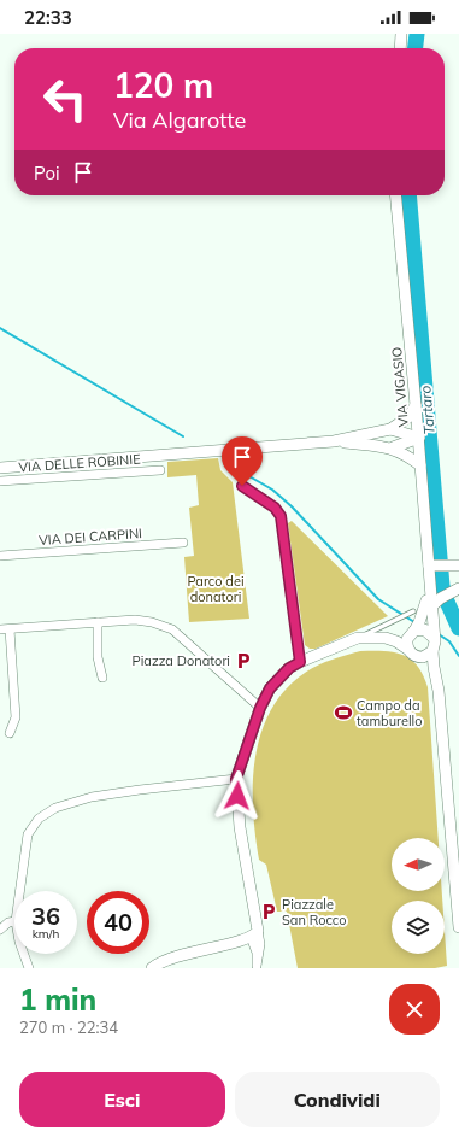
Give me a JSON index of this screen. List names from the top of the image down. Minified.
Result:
{"streets":{"street":["VIA VIGASIO","VIA DELLE ROBINIE","VIA DEI CARPINI"]},"water":["Tartaro"],"parks":["Parco dei donatori"],"places":{"parking":["Piazza Donatori","Piazzale San Rocco"],"sports":["Campo da tamburello"]},"north":"left","page":{"status":"22:33","turn":["120 m","Via Algarotte"],"then":"Poi","speed":"36 km/h","limit":"40","heading":["1 min","270 m · 22:34"],"buttons":["Esci","Condividi"]}}
